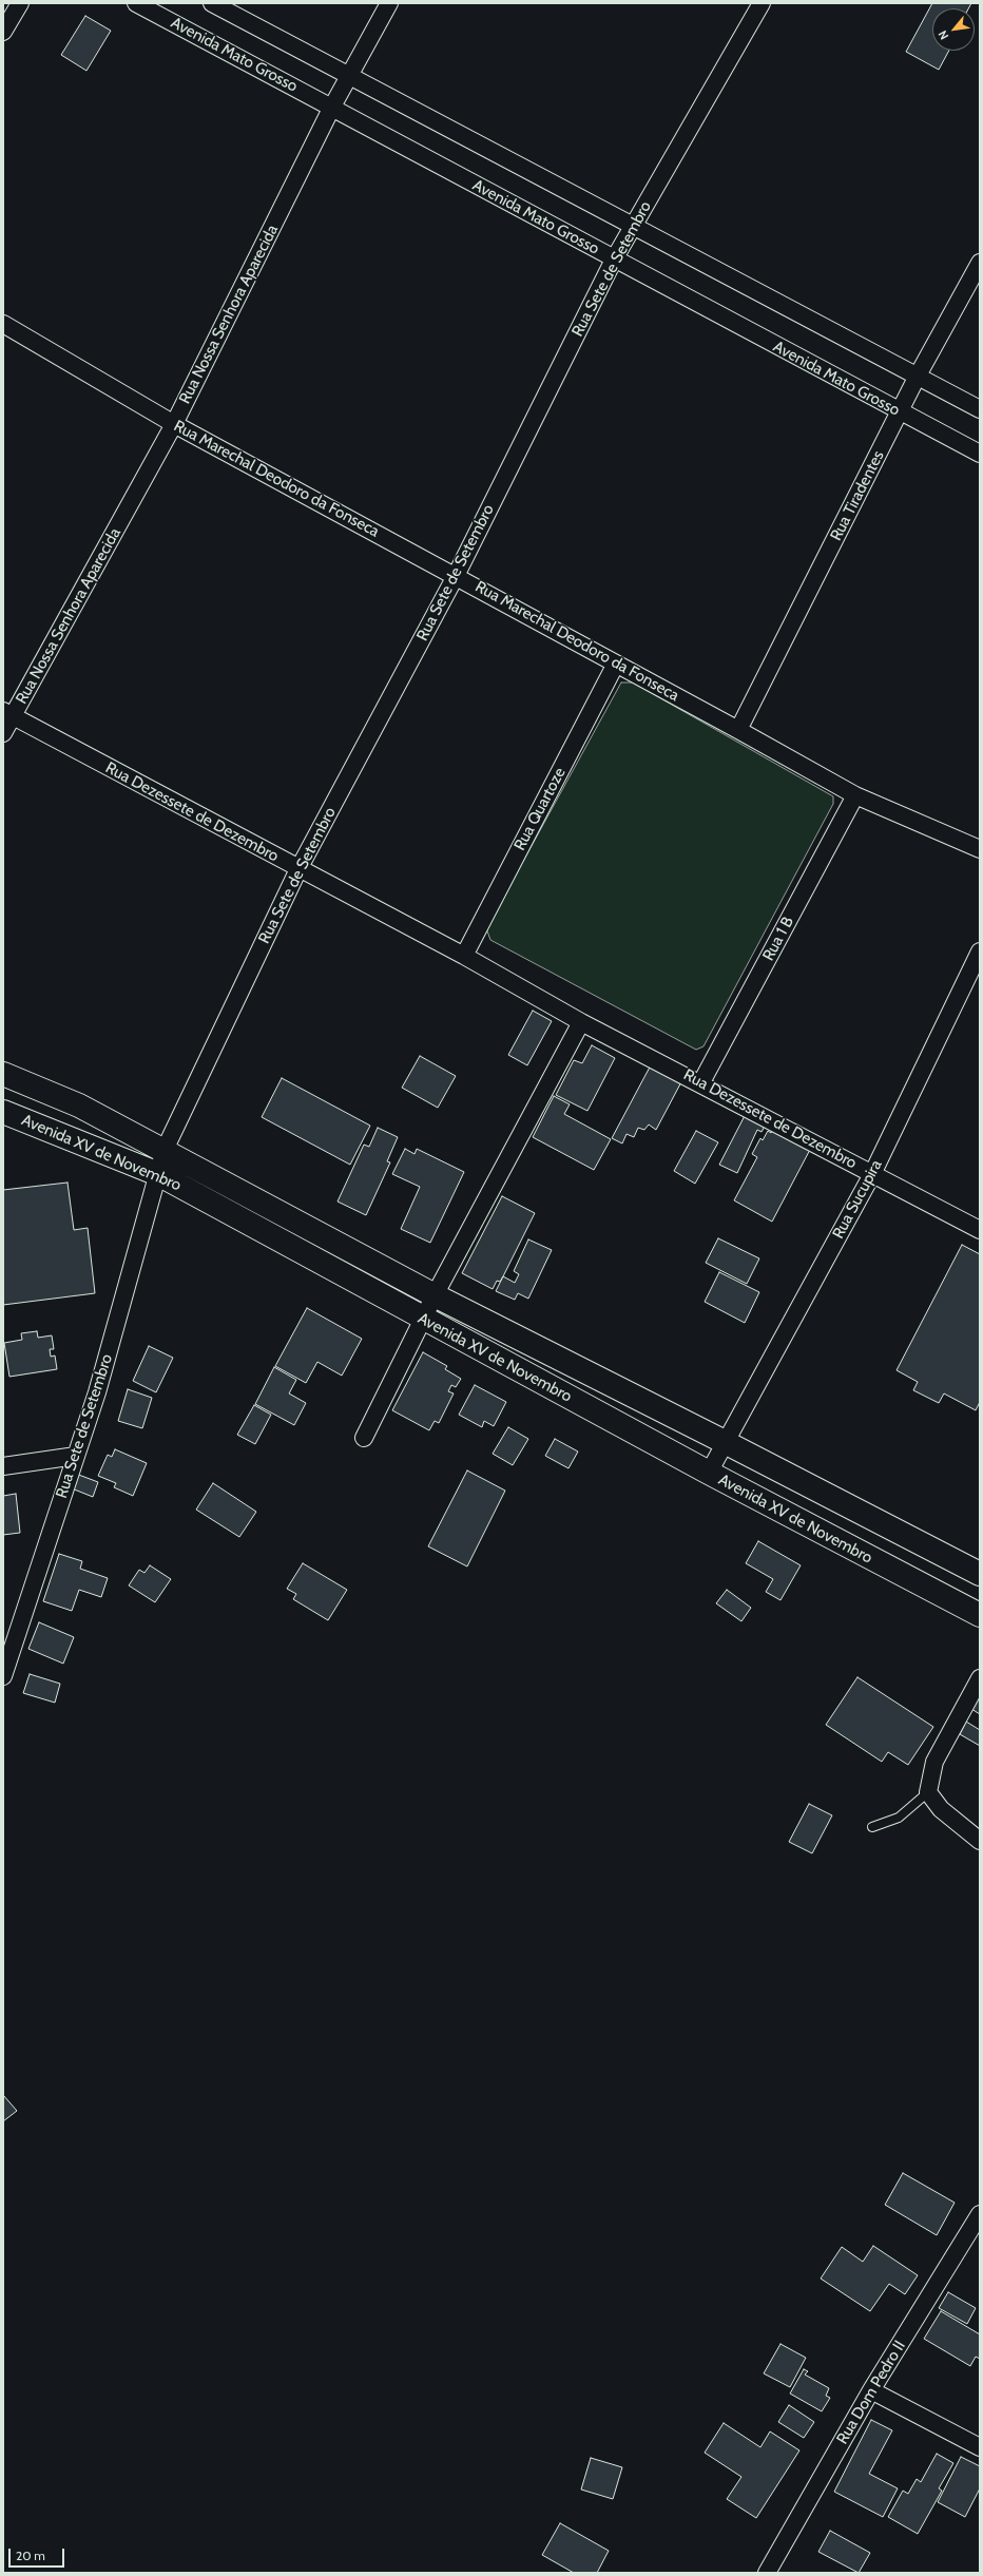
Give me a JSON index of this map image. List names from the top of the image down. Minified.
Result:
{"streets":{"main road":["Avenida XV de Novembro"],"street":["Avenida Mato Grosso","Rua Sete de Setembro","Rua Nossa Senhora Aparecida","Rua Marechal Deodoro da Fonseca","Rua Tiradentes","Rua Quartoze","Rua Dezessete de Dezembro","Rua 1 B","Rua Sucupira","Rua Dom Pedro II"]},"crossings":[["Avenida Mato Grosso","Rua Sete de Setembro"],["Avenida Mato Grosso","Rua Nossa Senhora Aparecida"],["Avenida Mato Grosso","Rua Tiradentes"],["Rua Sete de Setembro","Rua Marechal Deodoro da Fonseca"],["Rua Sete de Setembro","Rua Dezessete de Dezembro"],["Rua Sete de Setembro","Avenida XV de Novembro"],["Rua Nossa Senhora Aparecida","Rua Marechal Deodoro da Fonseca"],["Rua Nossa Senhora Aparecida","Rua Dezessete de Dezembro"],["Rua Marechal Deodoro da Fonseca","Rua Tiradentes"],["Rua Marechal Deodoro da Fonseca","Rua Quartoze"],["Rua Marechal Deodoro da Fonseca","Rua 1 B"],["Rua Quartoze","Rua Dezessete de Dezembro"],["Rua Dezessete de Dezembro","Rua 1 B"],["Rua Dezessete de Dezembro","Rua Sucupira"],["Avenida XV de Novembro","Rua Sucupira"]],"scale_bar":"20 m","north":"bottom left"}
